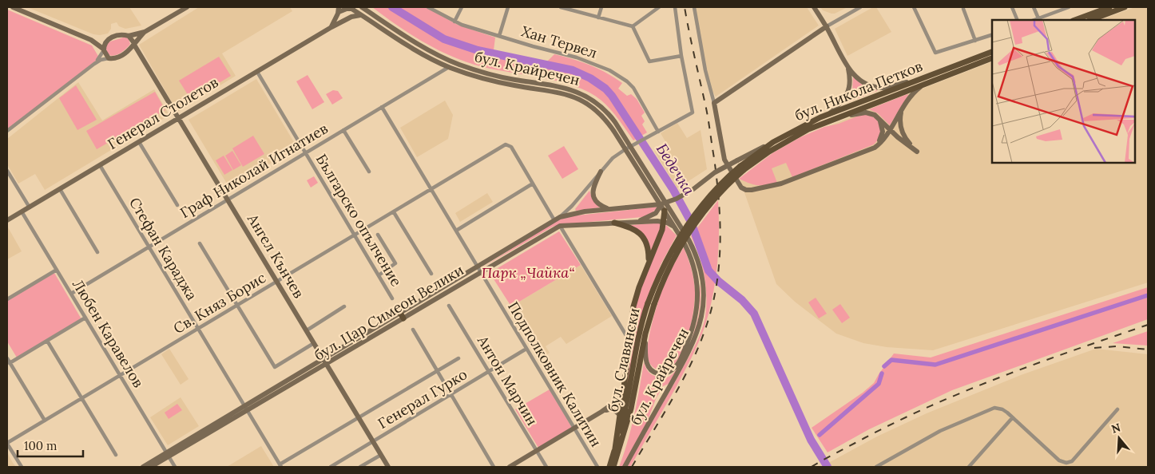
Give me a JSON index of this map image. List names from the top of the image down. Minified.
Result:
{"streets":{"main road":["бул. Крайречен","бул. Никола Петков","Генерал Столетов","Ангел Кънчев","бул. Цар Симеон Велики","бул. Славянски"],"street":["Хан Тервел","Граф Николай Игнатиев","Българско опълчение","Стефан Караджа","Св. Княз Борис","Любен Каравелов","Подполковник Калитин","Антон Марчин","Генерал Гурко"]},"crossings":[["Хан Тервел","бул. Цар Симеон Велики"],["бул. Крайречен","Генерал Столетов"],["бул. Крайречен","Граф Николай Игнатиев"],["бул. Крайречен","бул. Цар Симеон Велики"],["бул. Крайречен","бул. Славянски"],["бул. Никола Петков","бул. Цар Симеон Велики"],["бул. Никола Петков","бул. Славянски"],["Генерал Столетов","Българско опълчение"],["Генерал Столетов","Стефан Караджа"],["Генерал Столетов","Ангел Кънчев"],["Генерал Столетов","Любен Каравелов"],["Граф Николай Игнатиев","Българско опълчение"],["Граф Николай Игнатиев","Стефан Караджа"],["Граф Николай Игнатиев","Ангел Кънчев"],["Граф Николай Игнатиев","Любен Каравелов"],["Граф Николай Игнатиев","Подполковник Калитин"],["Българско опълчение","Св. Княз Борис"],["Стефан Караджа","Св. Княз Борис"],["Стефан Караджа","бул. Цар Симеон Велики"],["Ангел Кънчев","Св. Княз Борис"],["Ангел Кънчев","бул. Цар Симеон Велики"],["Ангел Кънчев","Генерал Гурко"],["Св. Княз Борис","Любен Каравелов"],["Св. Княз Борис","Подполковник Калитин"],["бул. Цар Симеон Велики","Любен Каравелов"],["бул. Цар Симеон Велики","Подполковник Калитин"],["Подполковник Калитин","Генерал Гурко"],["Антон Марчин","Генерал Гурко"]],"water":["Бедечка"],"parks":["Парк „Чайка“"],"scale_bar":"100 m","north":"top"}
